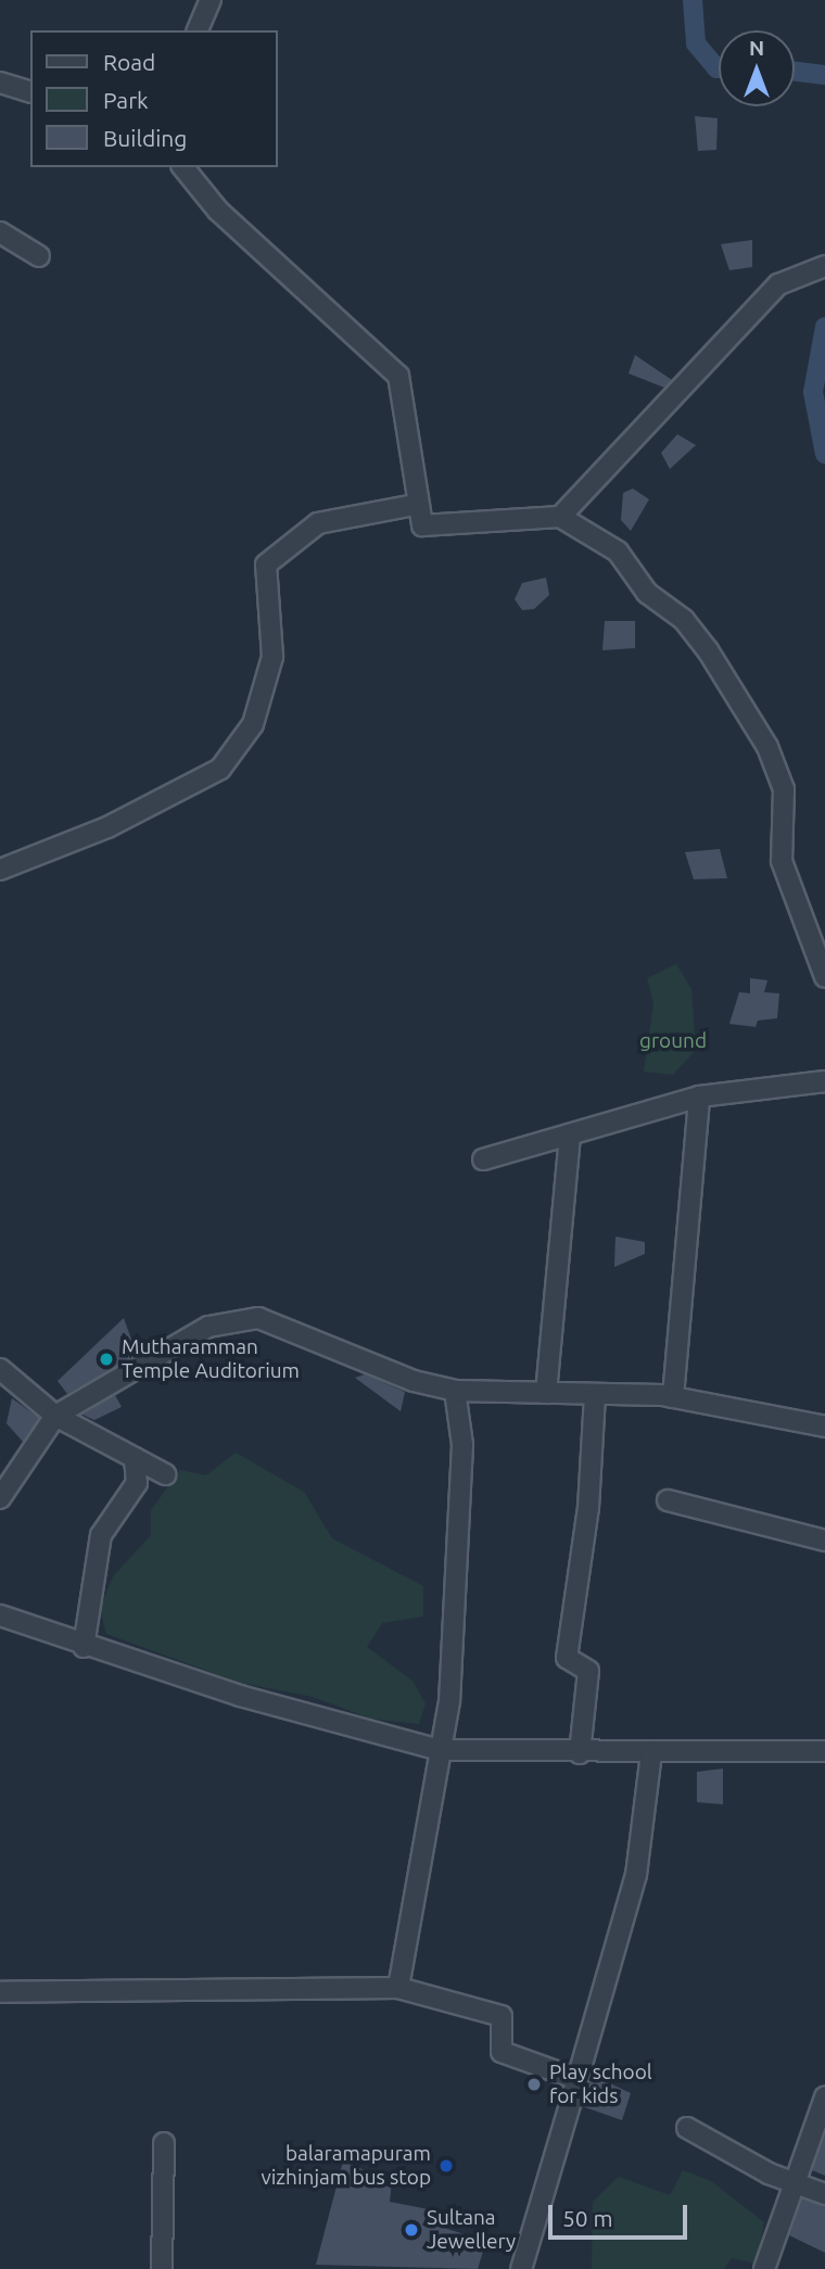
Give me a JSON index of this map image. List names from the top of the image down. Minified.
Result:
{"parks":["ground"],"places":["Mutharamman Temple Auditorium","Play school for kids","balaramapuram vizhinjam bus stop","Sultana Jewellery"],"legend":["Road","Park","Building"],"scale_bar":"50 m","north":"top"}
